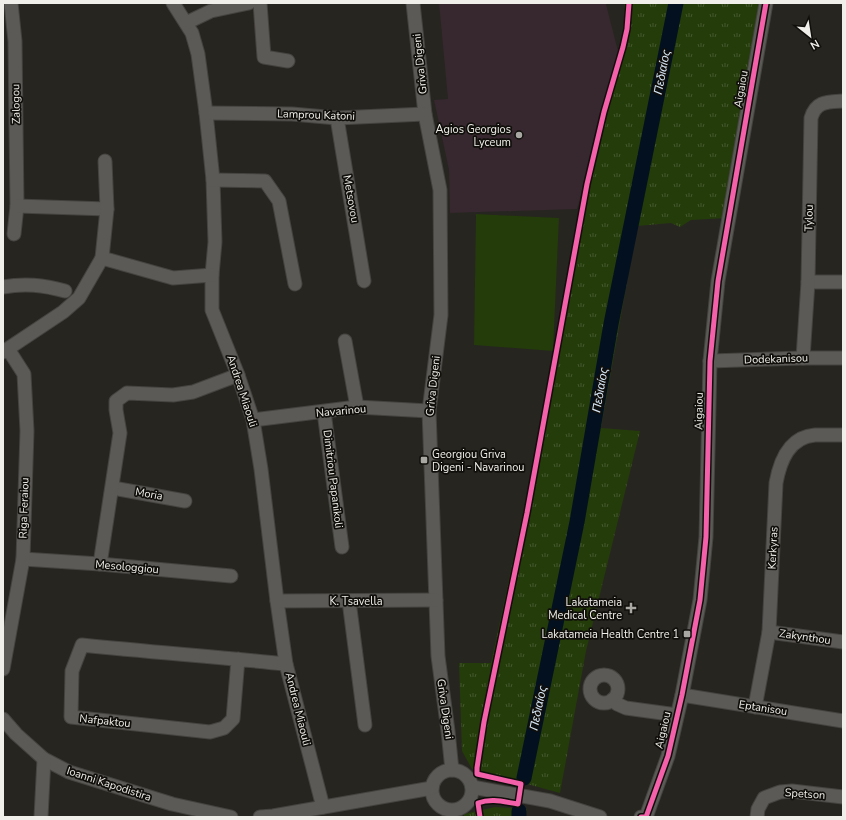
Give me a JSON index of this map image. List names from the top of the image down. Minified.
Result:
{"streets":{"street":["Griva Digeni","Aigaiou","Zalogou","Lamprou Katoni","Metsovou","Tylou","Dodekanisou","Andrea Miaouli","Navarinou","Dimitriou Papanikoli","Moria","Riga Feraiou","Kerkyras","Mesologgiou","K. Tsavella","Zakynthou","Eptanisou","Nafpaktou","Ioanni Kapodistira","Spetson"]},"crossings":[["Griva Digeni","Lamprou Katoni"],["Griva Digeni","Navarinou"],["Griva Digeni","K. Tsavella"],["Aigaiou","Dodekanisou"],["Aigaiou","Eptanisou"],["Lamprou Katoni","Metsovou"],["Lamprou Katoni","Andrea Miaouli"],["Tylou","Dodekanisou"],["Andrea Miaouli","Navarinou"],["Andrea Miaouli","K. Tsavella"],["Andrea Miaouli","Nafpaktou"],["Navarinou","Dimitriou Papanikoli"],["Riga Feraiou","Mesologgiou"],["Kerkyras","Zakynthou"],["Kerkyras","Eptanisou"]],"water":["Πεδιαίος"],"places":{"other":["Agios Georgios Lyceum"],"transit":["Georgiou Griva Digeni - Navarinou","Lakatameia Health Centre 1"],"health":["Lakatameia Medical Centre"]},"north":"bottom right"}
